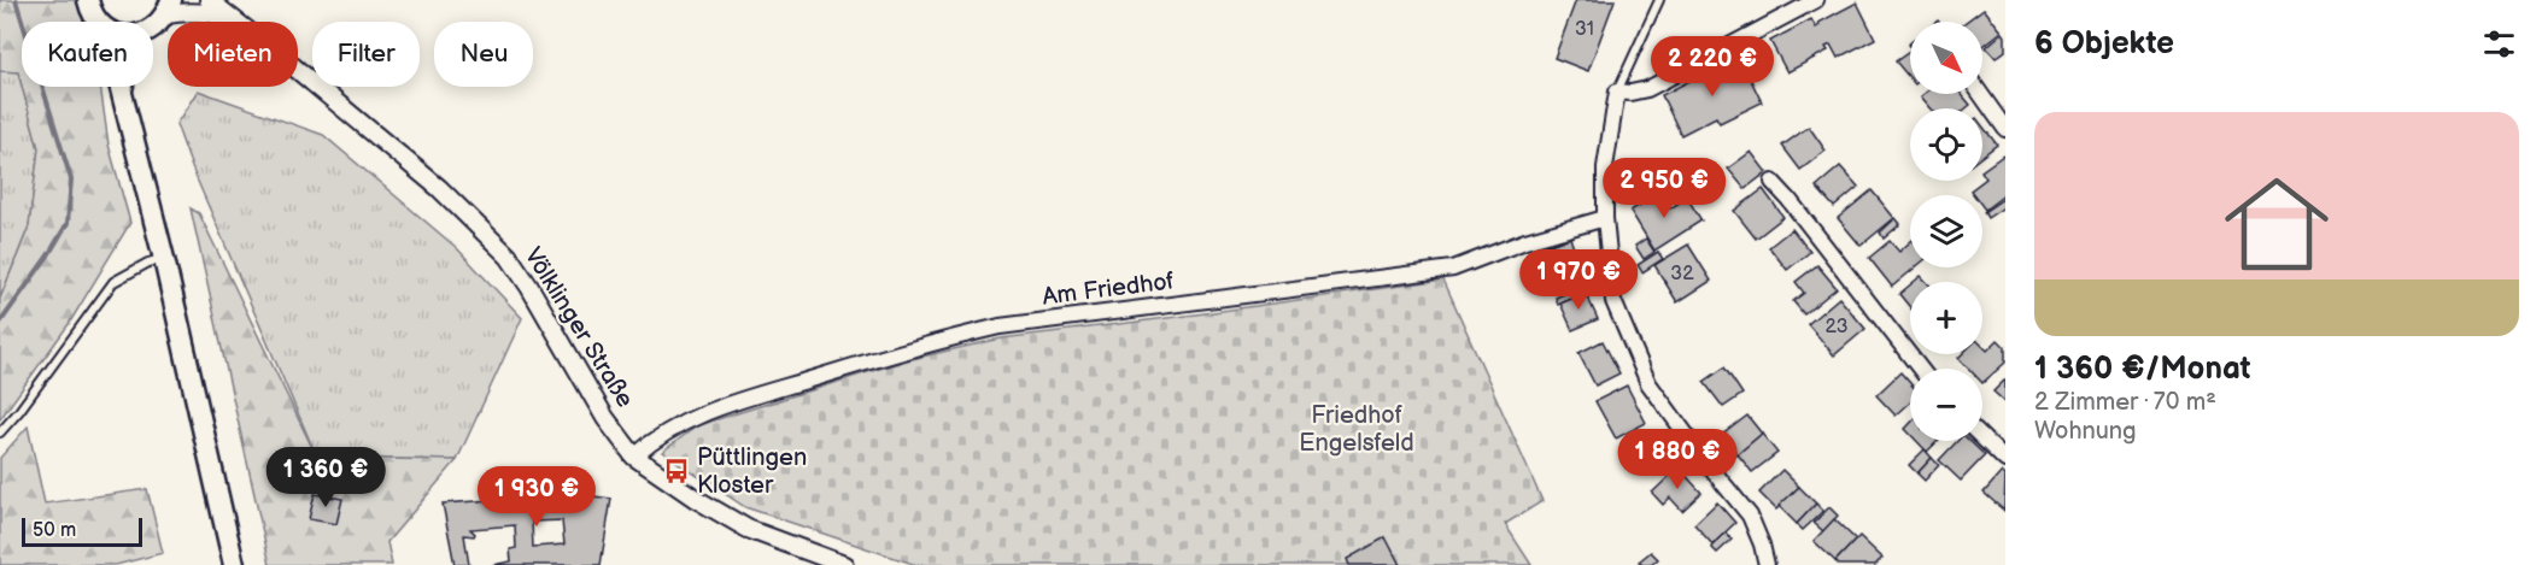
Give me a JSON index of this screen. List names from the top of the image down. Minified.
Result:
{"streets":{"street":["Am Friedhof","Völklinger Straße"]},"crossings":[["Am Friedhof","Völklinger Straße"]],"parks":["Friedhof Engelsfeld"],"places":{"bus stop":["Püttlingen Kloster"]},"house_numbers":["31","32","23"],"scale_bar":"50 m","north":"bottom right","page":{"heading":"6 Objekte","map_buttons":["+","−"],"chip":["Kaufen","Mieten","Filter","Neu"],"price":["2 220 €","2 950 €","1 970 €","1 880 €","1 360 €","1 930 €"],"list":[{"name":"1 360 €/Monat","note":"2 Zimmer · 70 m² · Wohnung"}],"scale":"50 m"}}
